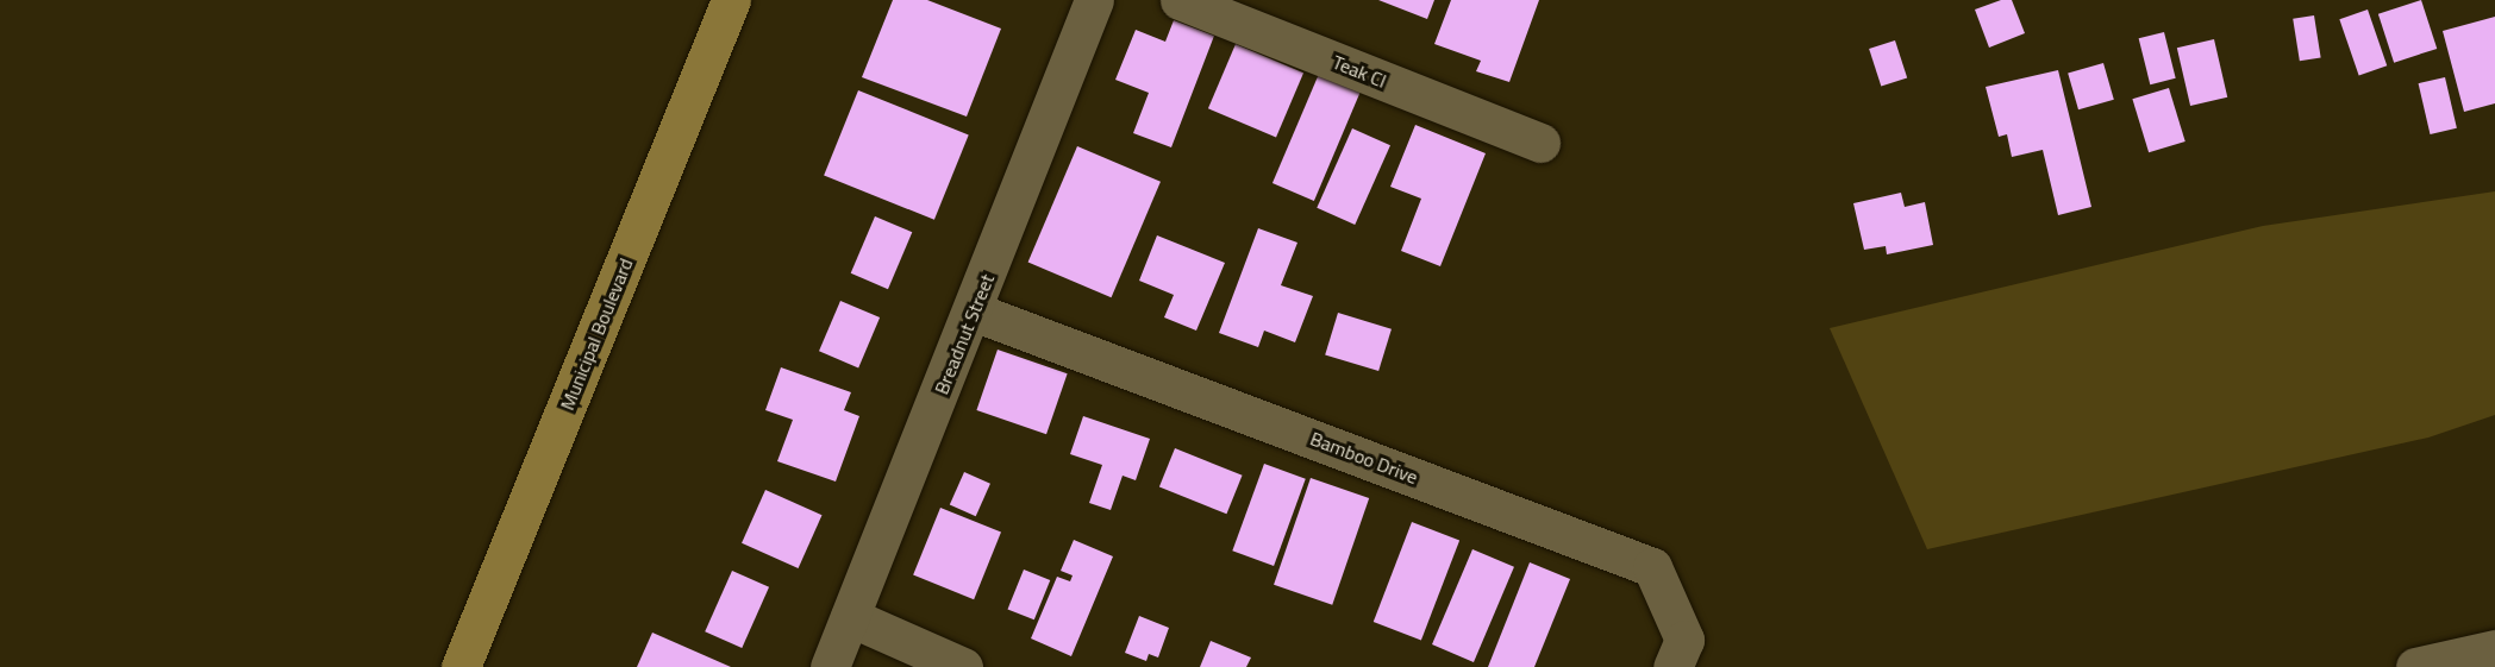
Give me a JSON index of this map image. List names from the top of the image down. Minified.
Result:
{"streets":{"main road":["Municipal Boulevard"],"street":["Teak Cl","Breadnut Street","Bamboo Drive"]},"crossings":[["Breadnut Street","Bamboo Drive"]]}
